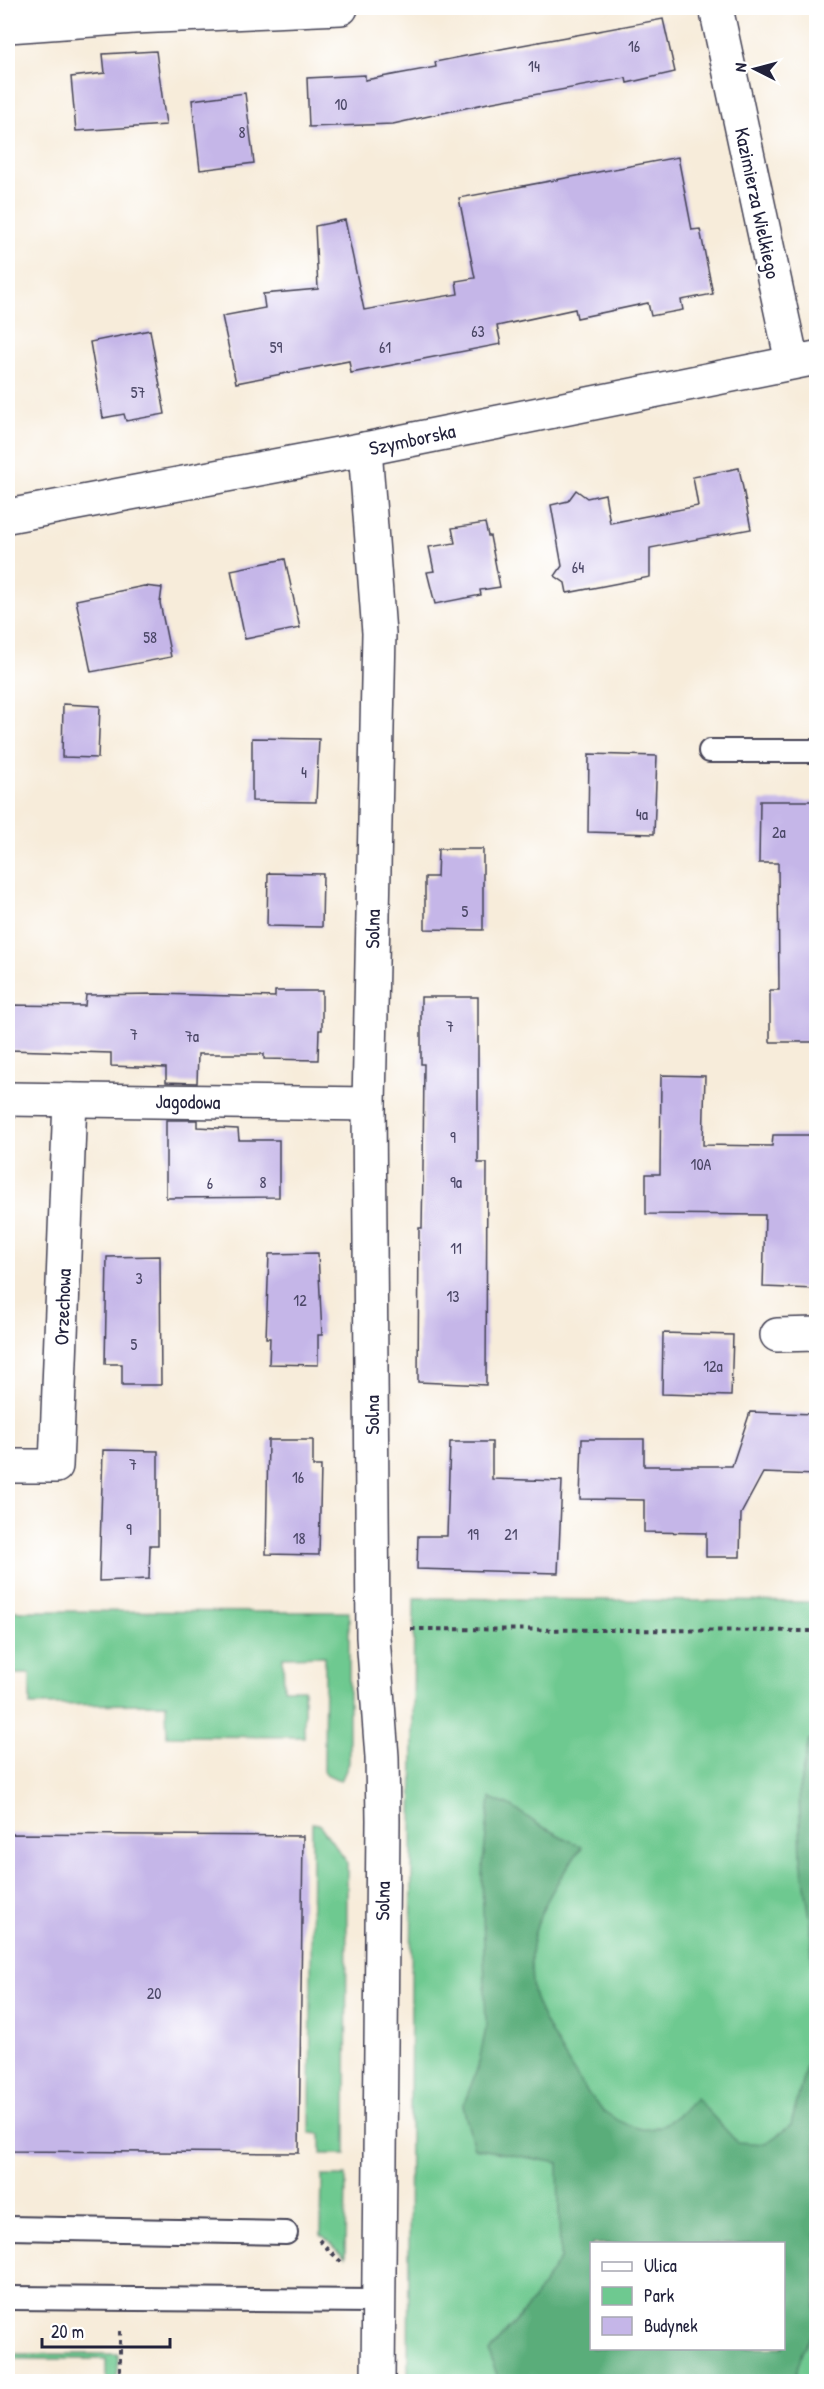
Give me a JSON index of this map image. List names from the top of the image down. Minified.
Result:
{"streets":{"street":["Kazimierza Wielkiego","Szymborska","Solna","Jagodowa","Orzechowa"]},"crossings":[["Kazimierza Wielkiego","Szymborska"],["Szymborska","Solna"],["Solna","Jagodowa"],["Jagodowa","Orzechowa"]],"house_numbers":["16","14","10","8","63","59","61","57","64","58","4","4a","2a","5","7","7","7a","9","10A","8","9a","6","11","3","13","12","5","12a","7","16","9","19","21","18","20"],"legend":["Ulica","Park","Budynek"],"scale_bar":"20 m","north":"left"}
